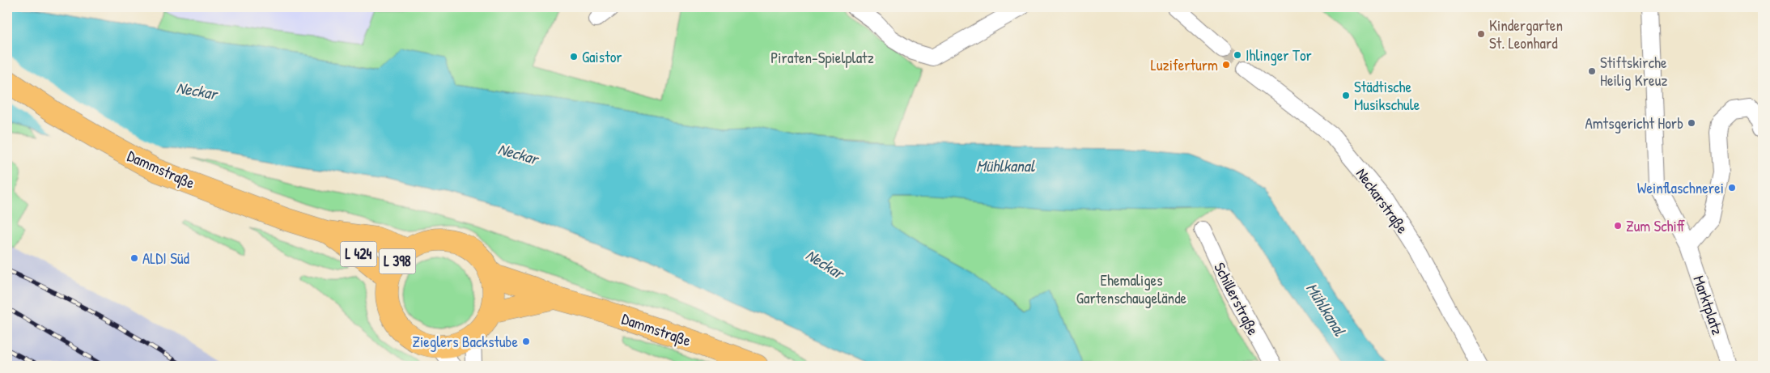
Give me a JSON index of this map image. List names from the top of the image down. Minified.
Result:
{"streets":{"main road":["Dammstraße","L 424","L 398"],"street":["Neckarstraße","Schillerstraße","Marktplatz"]},"crossings":[["Dammstraße","L 398"]],"water":["Neckar","Mühlkanal"],"parks":["Piraten-Spielplatz","Ehemaliges Gartenschaugelände"],"places":["Kindergarten St. Leonhard","Ihlinger Tor","Gaistor","Luziferturm","Stiftskirche Heilig Kreuz","Städtische Musikschule","Amtsgericht Horb","Weinflaschnerei","Zum Schiff","ALDI Süd","Zieglers Backstube"]}
